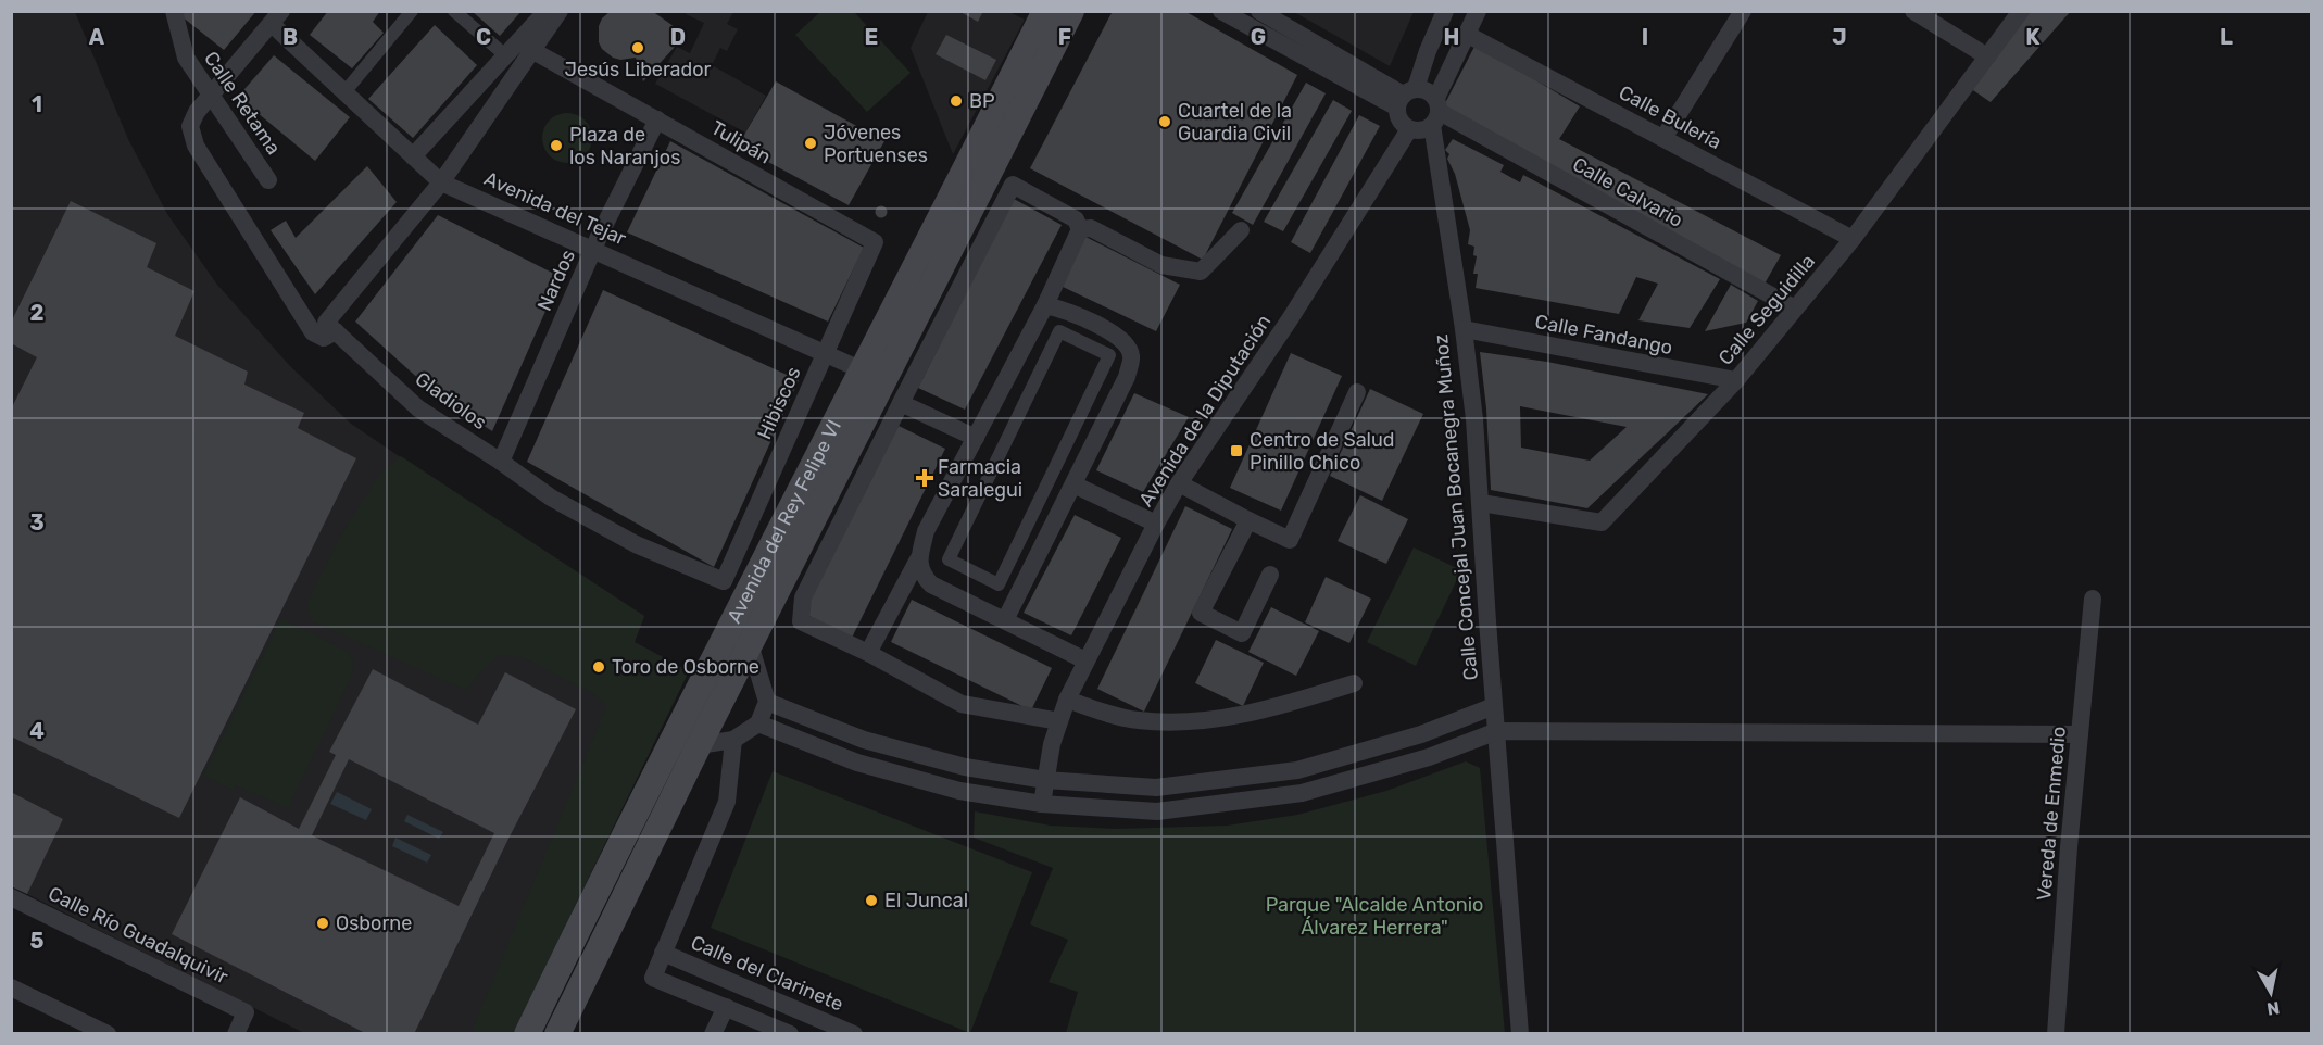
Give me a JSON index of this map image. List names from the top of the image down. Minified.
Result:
{"streets":{"main road":["Avenida del Rey Felipe VI"],"street":["Calle Retama","Calle Bulería","Tulipán","Calle Calvario","Avenida del Tejar","Nardos","Calle Seguidilla","Calle Fandango","Gladiolos","Hibiscos","Avenida de la Diputación","Calle Concejal Juan Bocanegra Muñoz","Vereda de Enmedio","Calle Río Guadalquivir","Calle del Clarinete"]},"crossings":[["Calle Bulería","Calle Seguidilla"],["Tulipán","Nardos"],["Tulipán","Hibiscos"],["Calle Calvario","Calle Seguidilla"],["Calle Calvario","Avenida de la Diputación"],["Calle Calvario","Calle Concejal Juan Bocanegra Muñoz"],["Avenida del Tejar","Nardos"],["Avenida del Tejar","Hibiscos"],["Avenida del Tejar","Avenida del Rey Felipe VI"],["Nardos","Gladiolos"],["Calle Seguidilla","Calle Fandango"],["Calle Seguidilla","Calle Concejal Juan Bocanegra Muñoz"],["Calle Fandango","Calle Concejal Juan Bocanegra Muñoz"],["Gladiolos","Hibiscos"],["Avenida de la Diputación","Calle Concejal Juan Bocanegra Muñoz"]],"parks":["Parque \"Alcalde Antonio Álvarez Herrera\""],"places":{"other":["Jesús Liberador","BP","Cuartel de la Guardia Civil","Jóvenes Portuenses","Plaza de los Naranjos","Toro de Osborne","El Juncal","Osborne"],"transit":["Centro de Salud Pinillo Chico"],"health":["Farmacia Saralegui"]},"north":"bottom","grid":{"columns":["A","B","C","D","E","F","G","H","I","J","K","L"],"rows":["1","2","3","4","5"]}}
